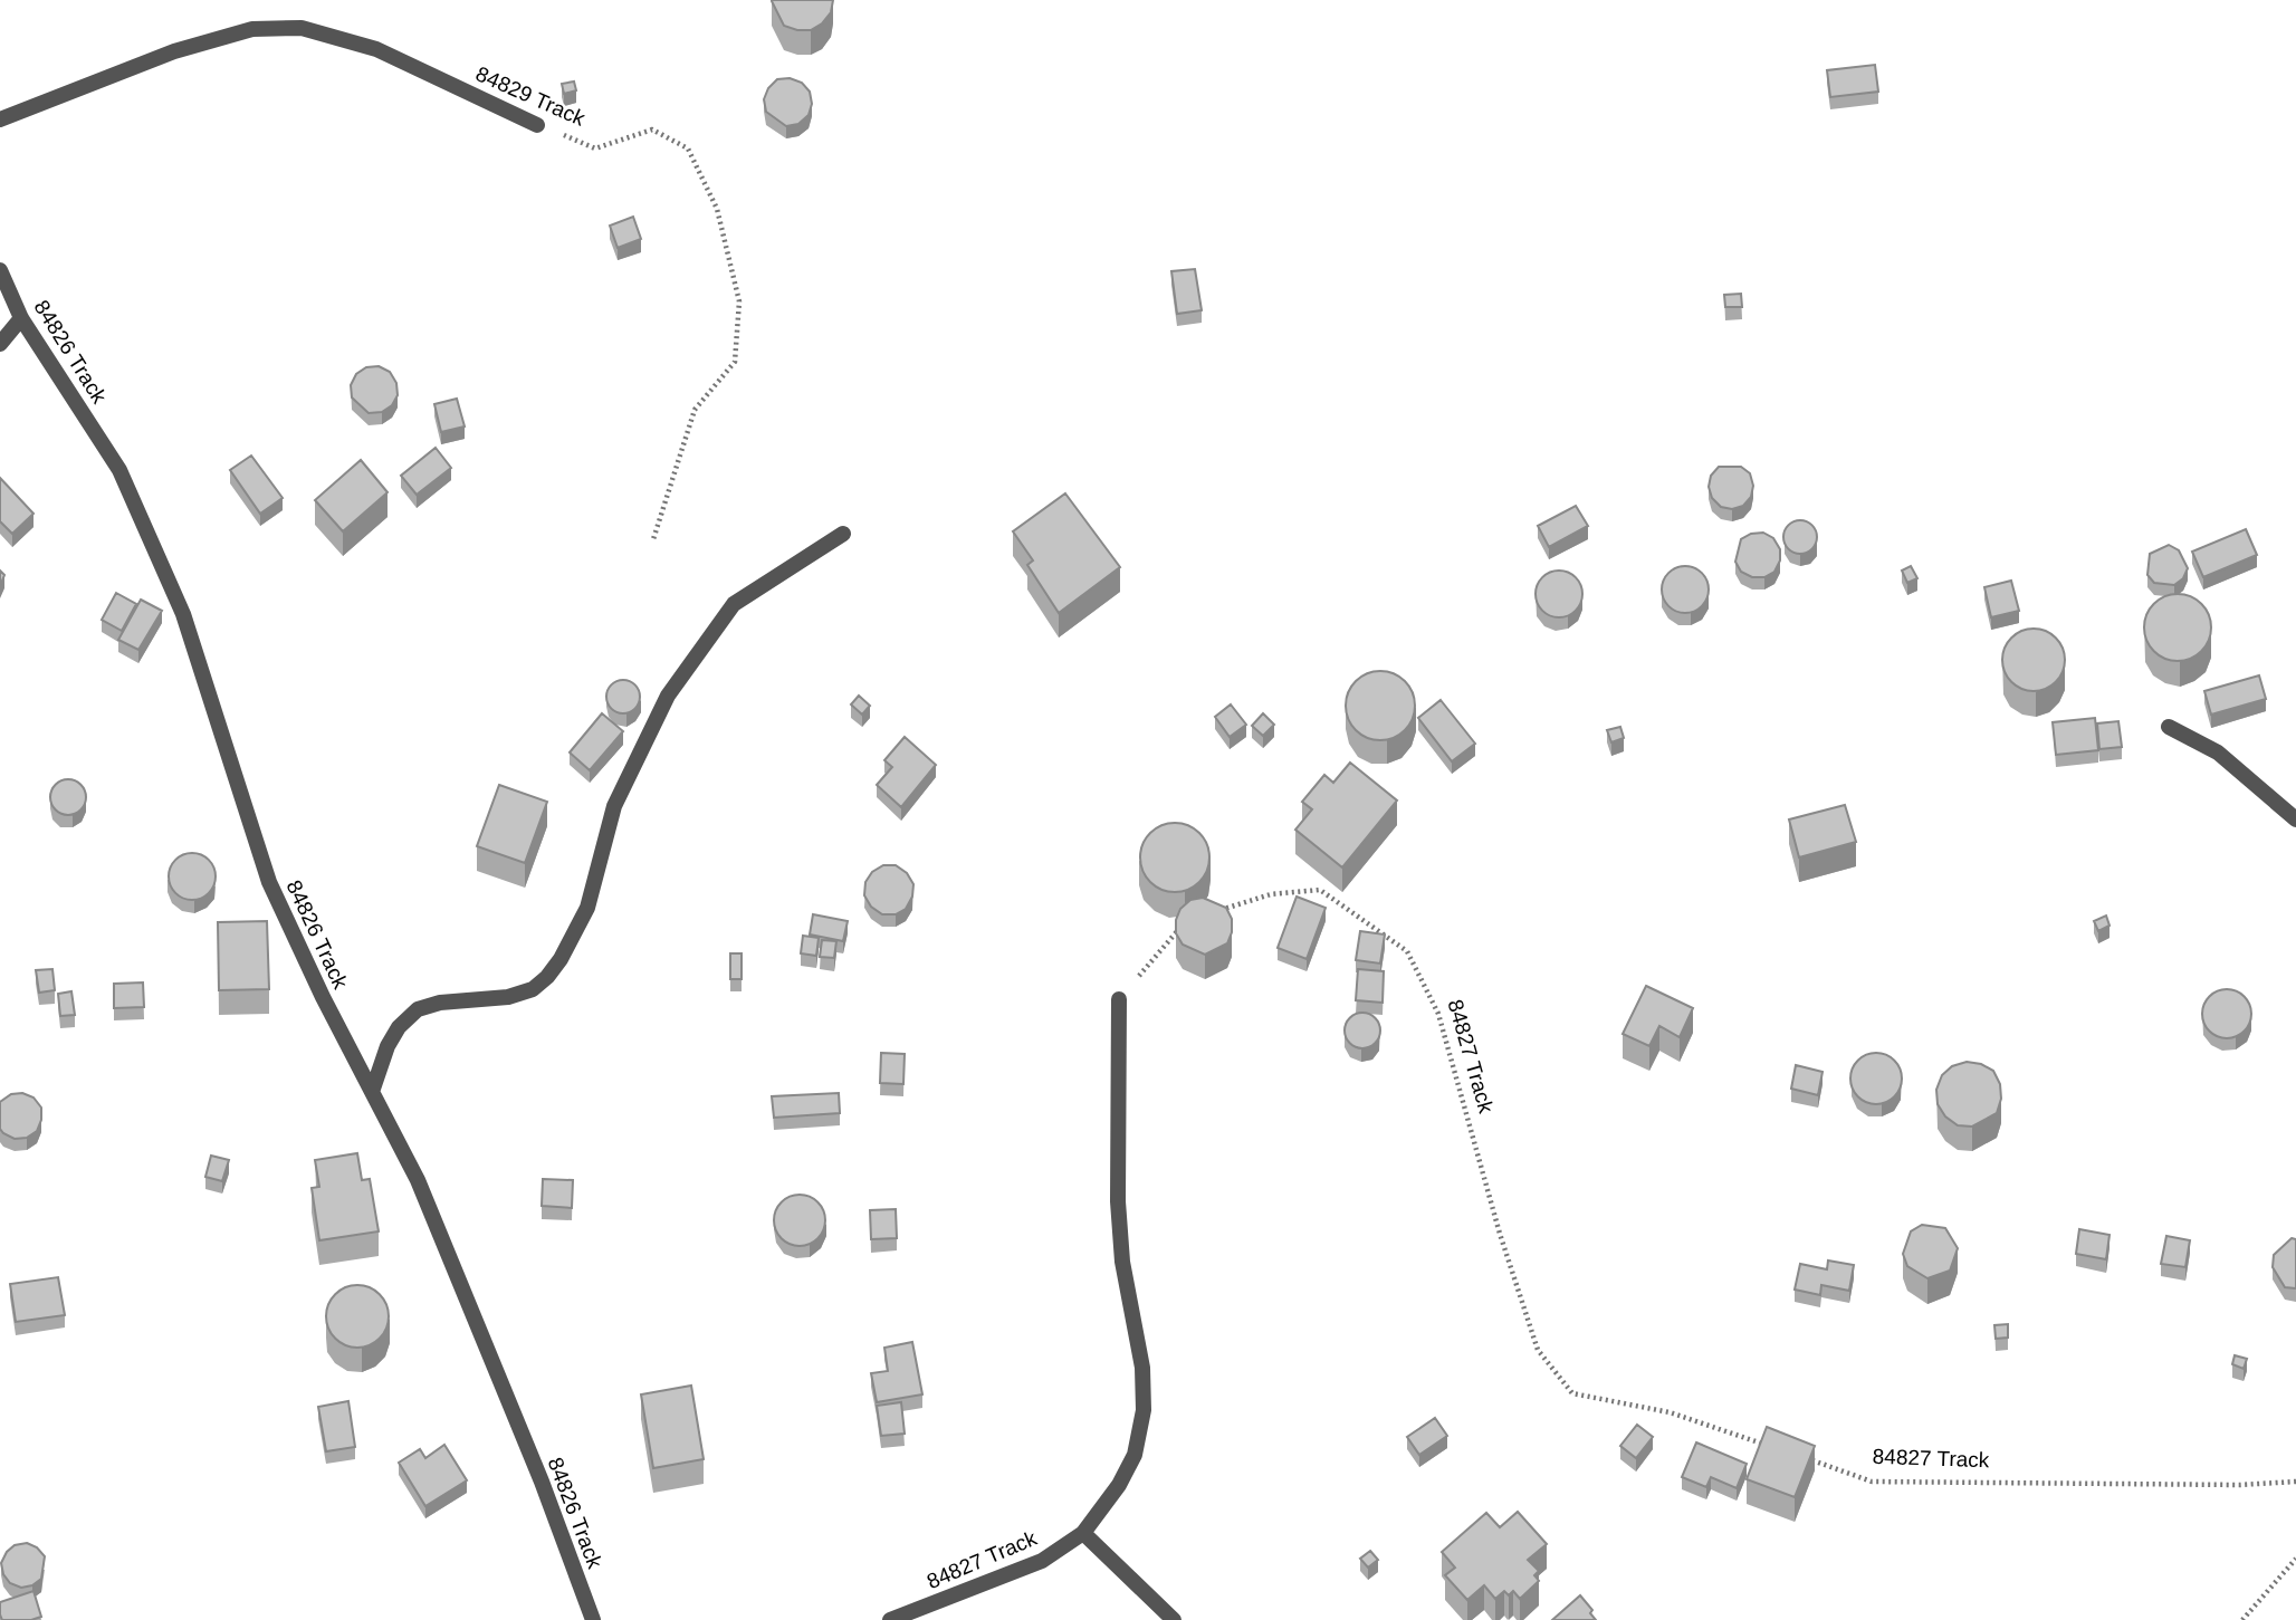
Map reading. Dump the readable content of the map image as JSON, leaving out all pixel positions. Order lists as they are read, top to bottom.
{
  "streets": {
    "street": ["84829 Track", "84826 Track", "84827 Track"]
  }
}
